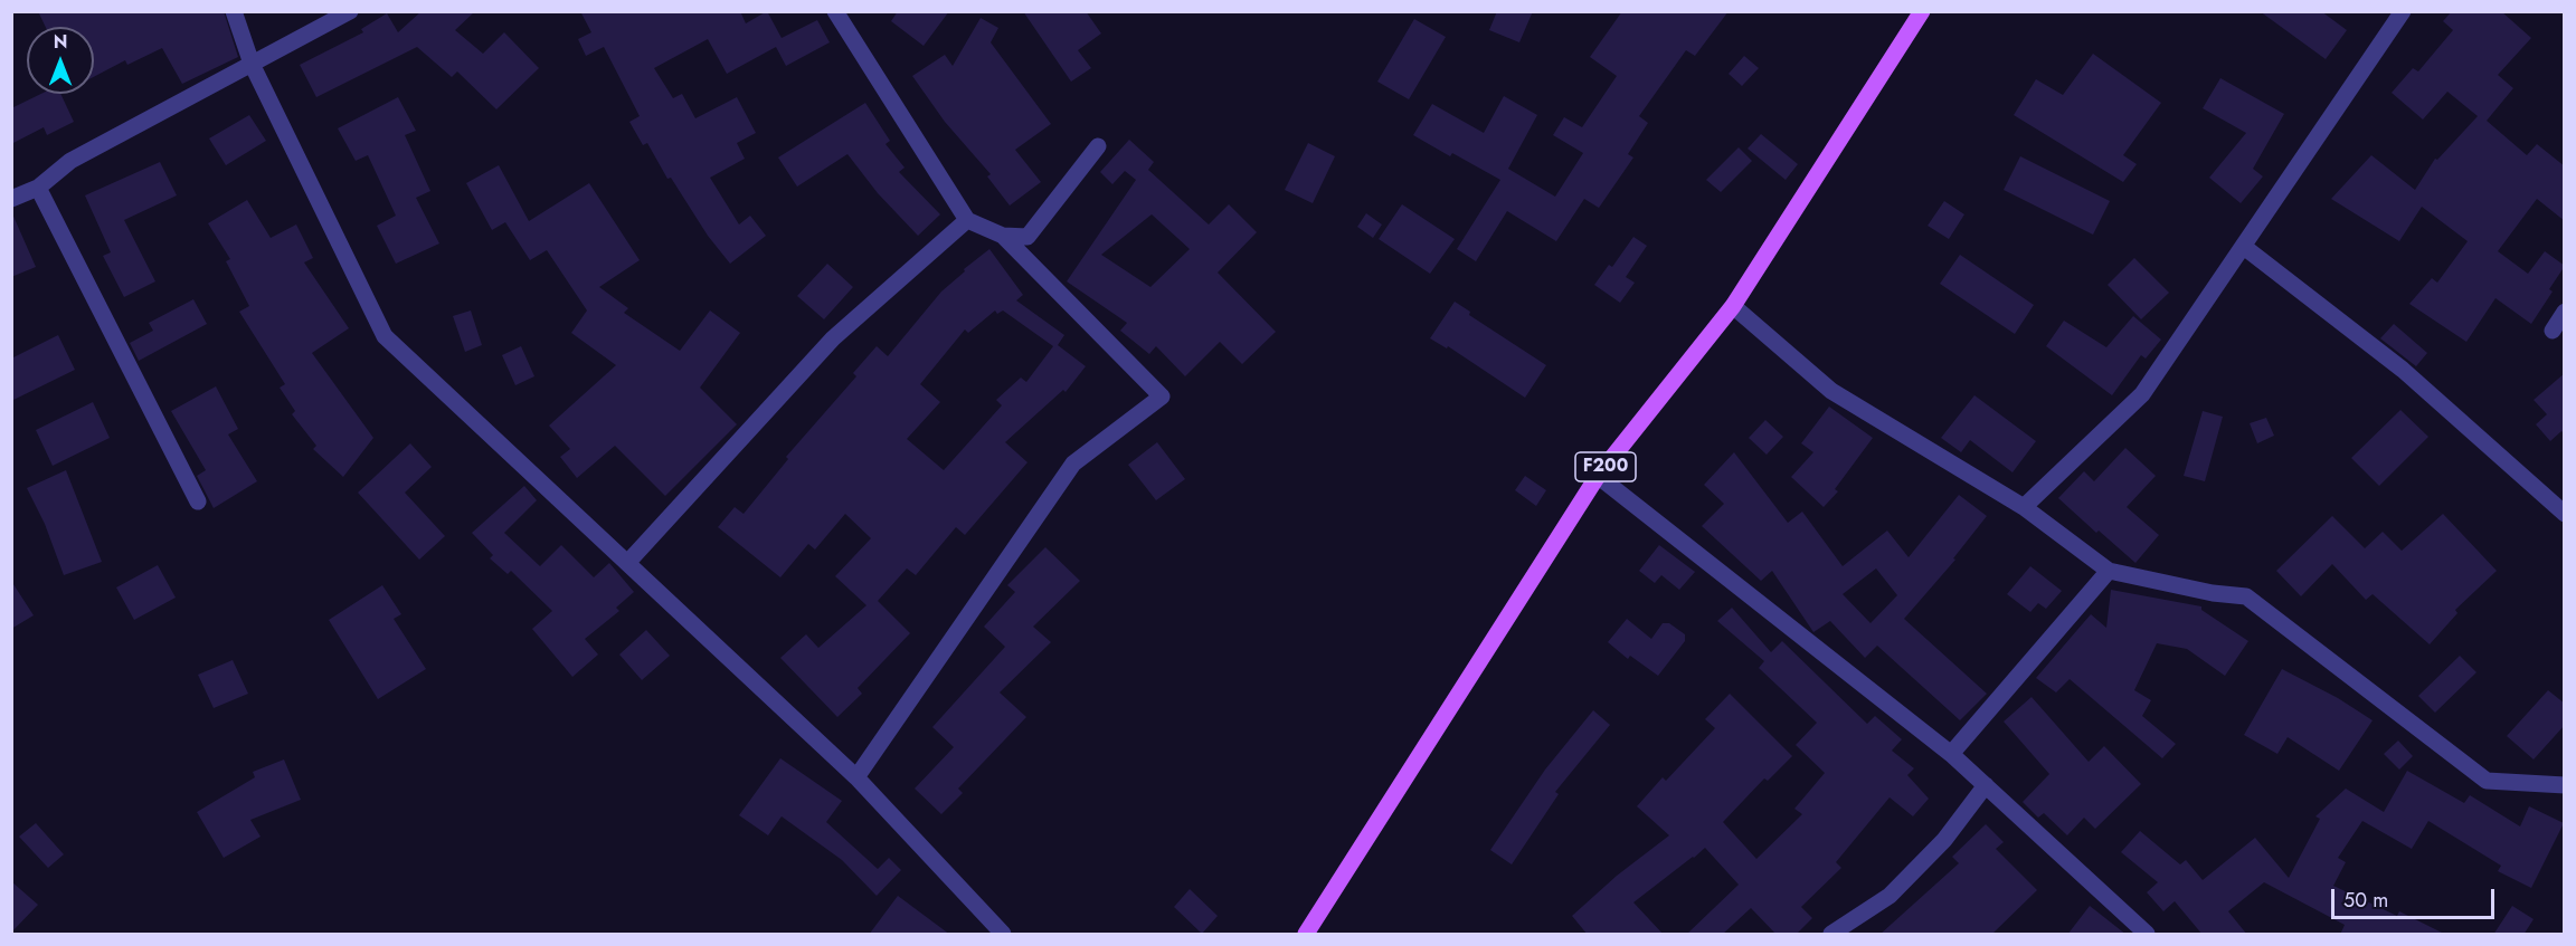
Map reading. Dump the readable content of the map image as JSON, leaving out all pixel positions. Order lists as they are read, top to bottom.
{
  "streets": {
    "main road": ["F200"]
  },
  "scale_bar": "50 m",
  "north": "top"
}
